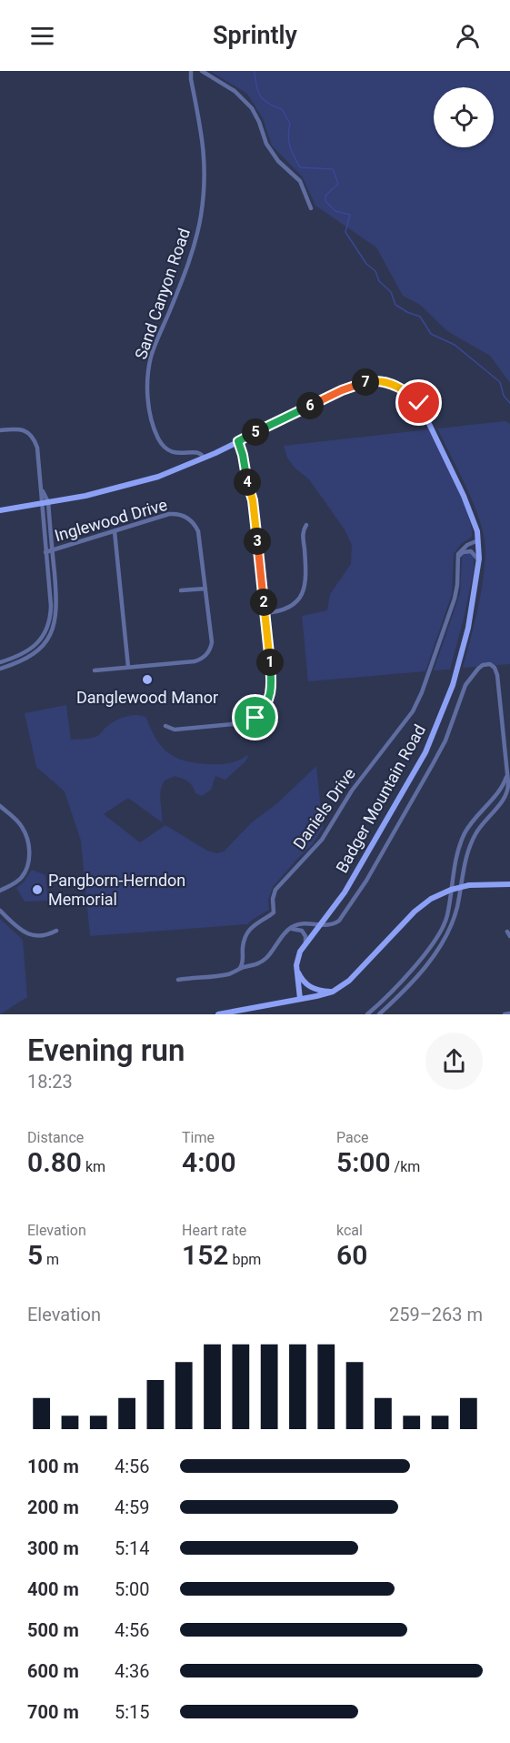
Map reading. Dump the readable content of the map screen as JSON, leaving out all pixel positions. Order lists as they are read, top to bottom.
{
  "streets": {
    "main road": ["Badger Mountain Road"],
    "street": ["Sand Canyon Road", "Inglewood Drive", "Daniels Drive"]
  },
  "crossings": [
    ["Sand Canyon Road", "Badger Mountain Road"]
  ],
  "places": ["Danglewood Manor", "Pangborn-Herndon Memorial"],
  "page": {
    "header": "Sprintly",
    "pins": [
      "7",
      "6",
      "5",
      "4",
      "3",
      "2",
      "1"
    ],
    "heading": ["Evening run", "18:23"],
    "stats": [
      ["Distance", "0.80 km"],
      ["Time", "4:00"],
      ["Pace", "5:00 /km"],
      ["Elevation", "5 m"],
      ["Heart rate", "152 bpm"],
      ["kcal", "60"]
    ],
    "chart": ["Elevation", "259–263 m"],
    "list": [
      {
        "name": "100 m",
        "note": "4:56"
      },
      {
        "name": "200 m",
        "note": "4:59"
      },
      {
        "name": "300 m",
        "note": "5:14"
      },
      {
        "name": "400 m",
        "note": "5:00"
      },
      {
        "name": "500 m",
        "note": "4:56"
      },
      {
        "name": "600 m",
        "note": "4:36"
      },
      {
        "name": "700 m",
        "note": "5:15"
      }
    ]
  }
}
